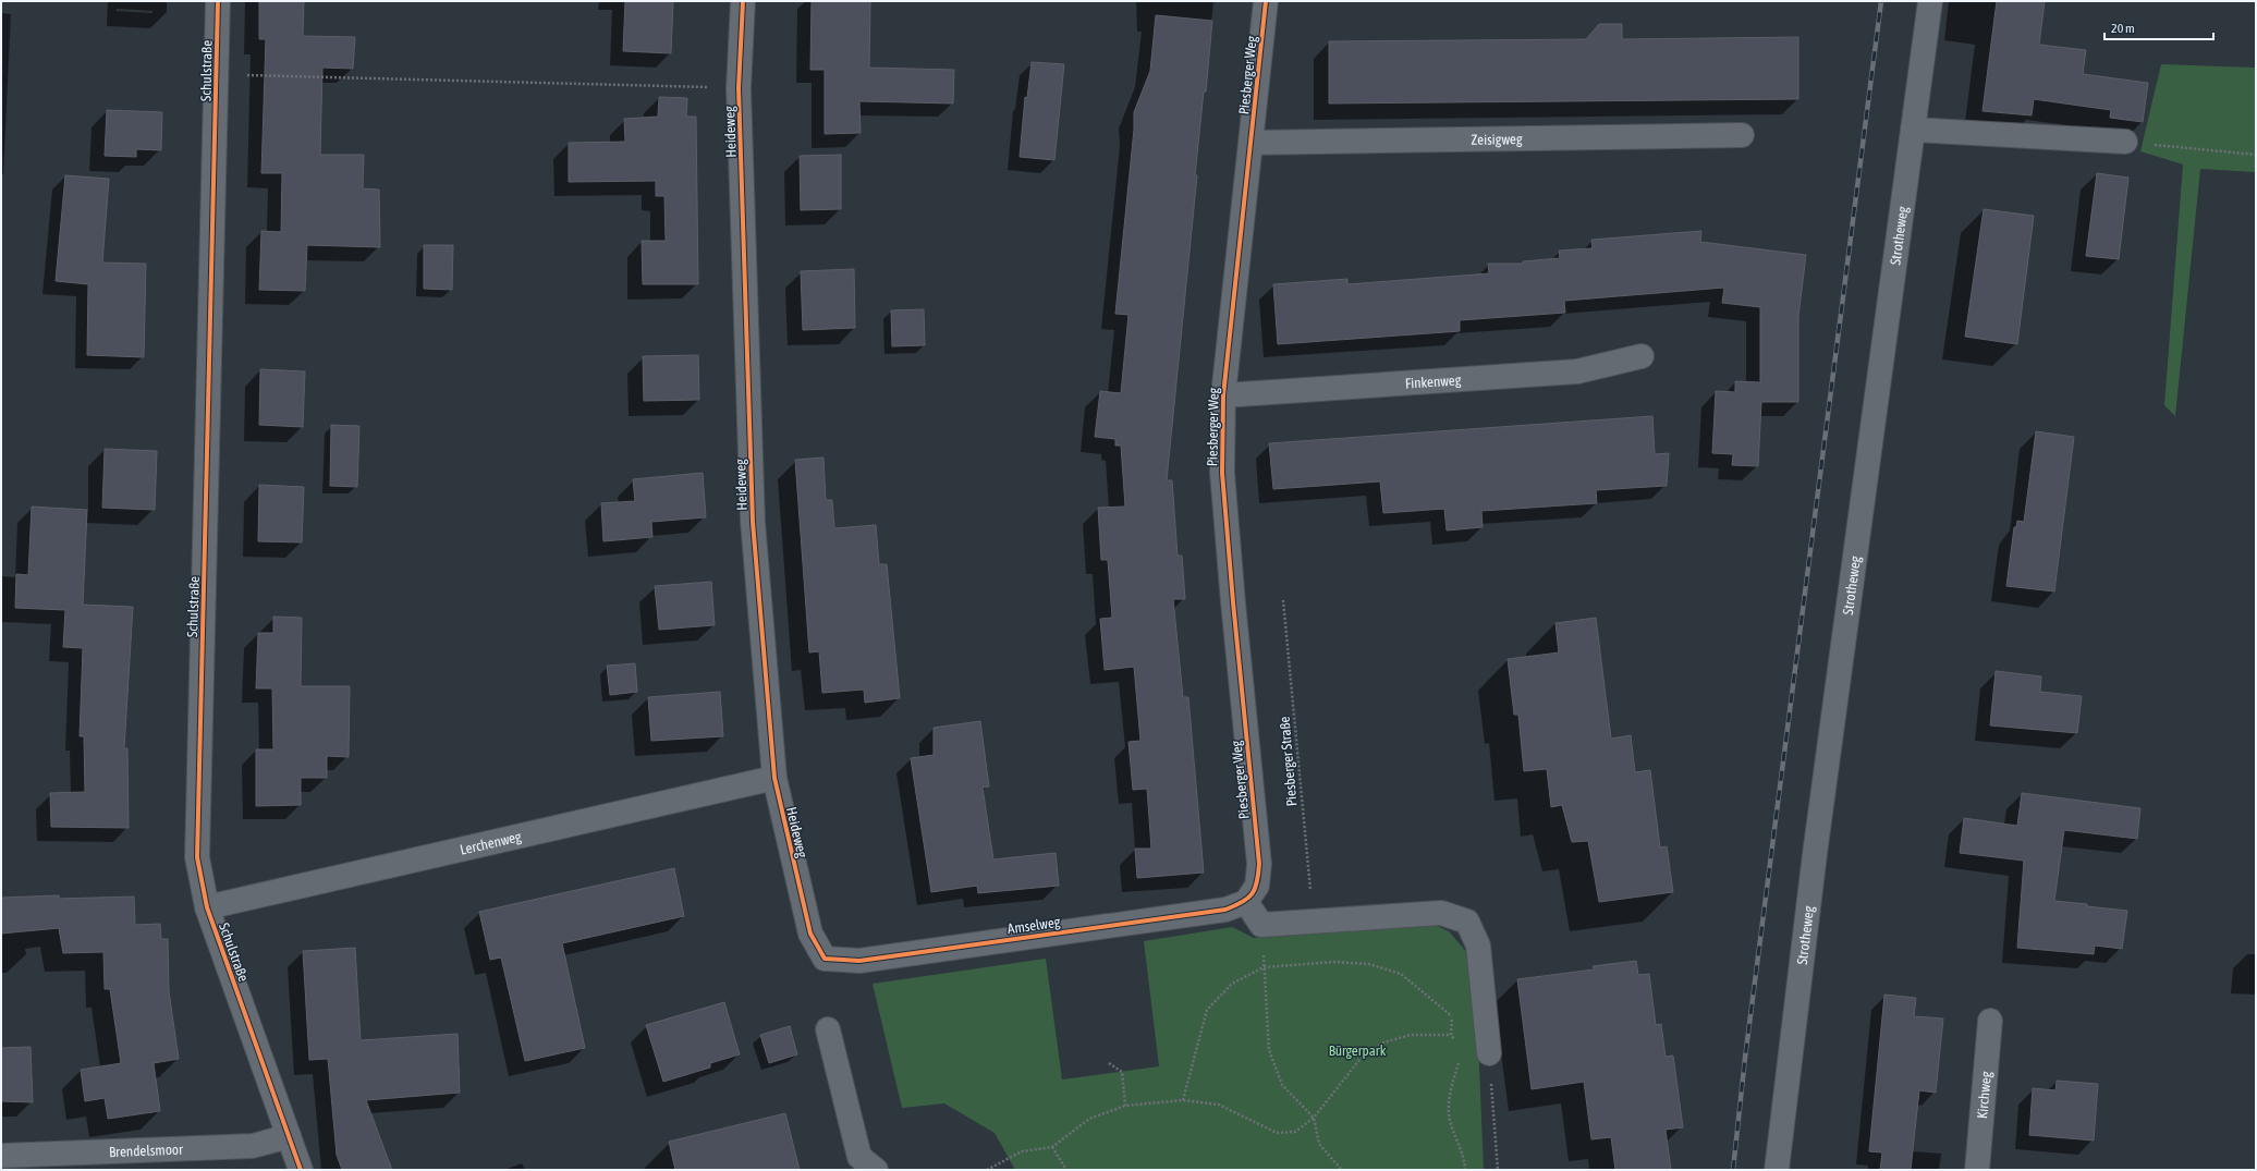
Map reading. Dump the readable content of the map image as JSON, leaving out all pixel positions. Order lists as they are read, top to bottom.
{
  "streets": {
    "street": [
      "Schulstraße",
      "Piesberger Weg",
      "Heideweg",
      "Zeisigweg",
      "Strotheweg",
      "Finkenweg",
      "Lerchenweg",
      "Amselweg",
      "Kirchweg",
      "Brendelsmoor"
    ],
    "path": ["Piesberger Straße"]
  },
  "crossings": [
    ["Schulstraße", "Lerchenweg"],
    ["Schulstraße", "Brendelsmoor"],
    ["Piesberger Weg", "Zeisigweg"],
    ["Piesberger Weg", "Finkenweg"],
    ["Piesberger Weg", "Amselweg"],
    ["Heideweg", "Lerchenweg"],
    ["Heideweg", "Amselweg"]
  ],
  "parks": ["Bürgerpark"],
  "scale_bar": "20 m"
}
